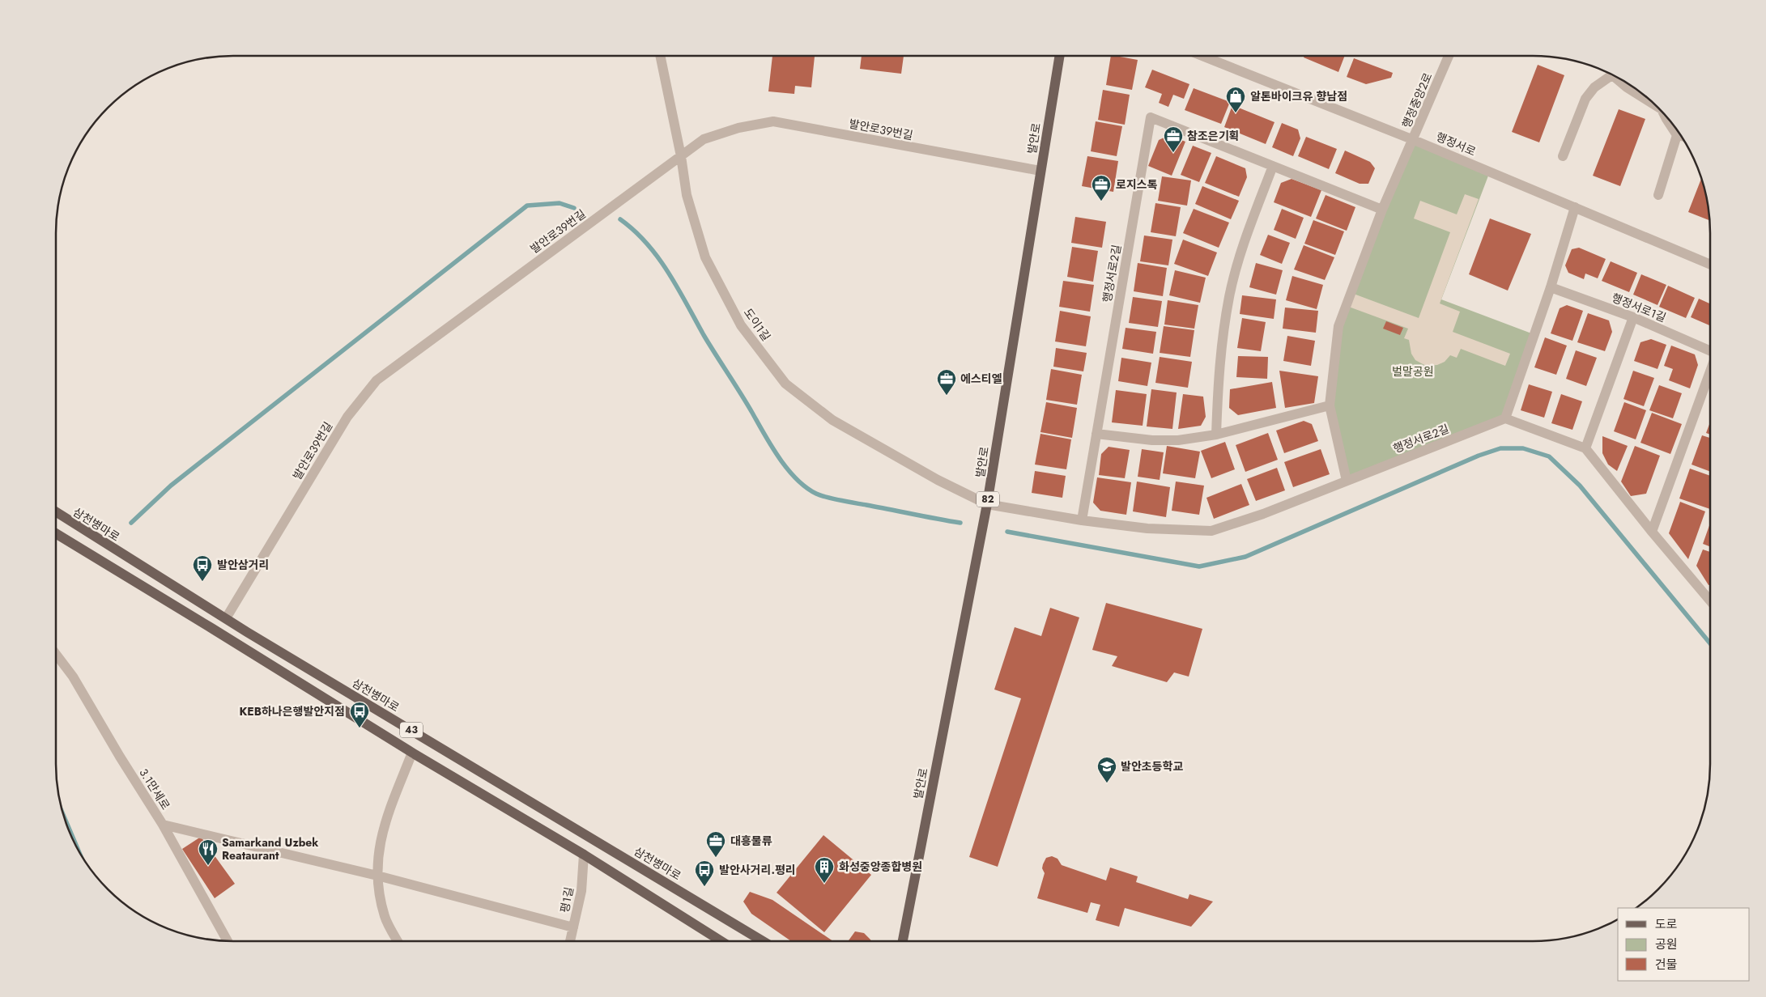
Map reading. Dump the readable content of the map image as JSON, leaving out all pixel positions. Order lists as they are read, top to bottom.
{
  "streets": {
    "main road": [
      "발안로",
      "82",
      "삼천병마로",
      "43"
    ],
    "street": [
      "행정중앙2로",
      "발안로39번길",
      "행정서로",
      "행정서로2길",
      "행정서로1길",
      "도이1길",
      "3.1만세로",
      "평1길"
    ]
  },
  "crossings": [
    ["행정중앙2로", "행정서로"],
    ["발안로39번길", "발안로"],
    ["발안로39번길", "도이1길"],
    ["발안로39번길", "삼천병마로"],
    ["발안로", "행정서로2길"],
    ["발안로", "도이1길"],
    ["행정서로2길", "도이1길"],
    ["43", "평1길"]
  ],
  "parks": ["벌말공원"],
  "places": {
    "shop": ["알톤바이크유 향남점"],
    "office": [
      "참조은기획",
      "로지스톡",
      "에스티엘",
      "대흥물류"
    ],
    "bus stop": ["발안삼거리", "KEB하나은행발안지점", "발안사거리.평리"],
    "school or university": ["발안초등학교"],
    "restaurant": ["Samarkand Uzbek Reataurant"],
    "building": ["화성중앙종합병원"]
  },
  "legend": ["도로", "공원", "건물"]
}
